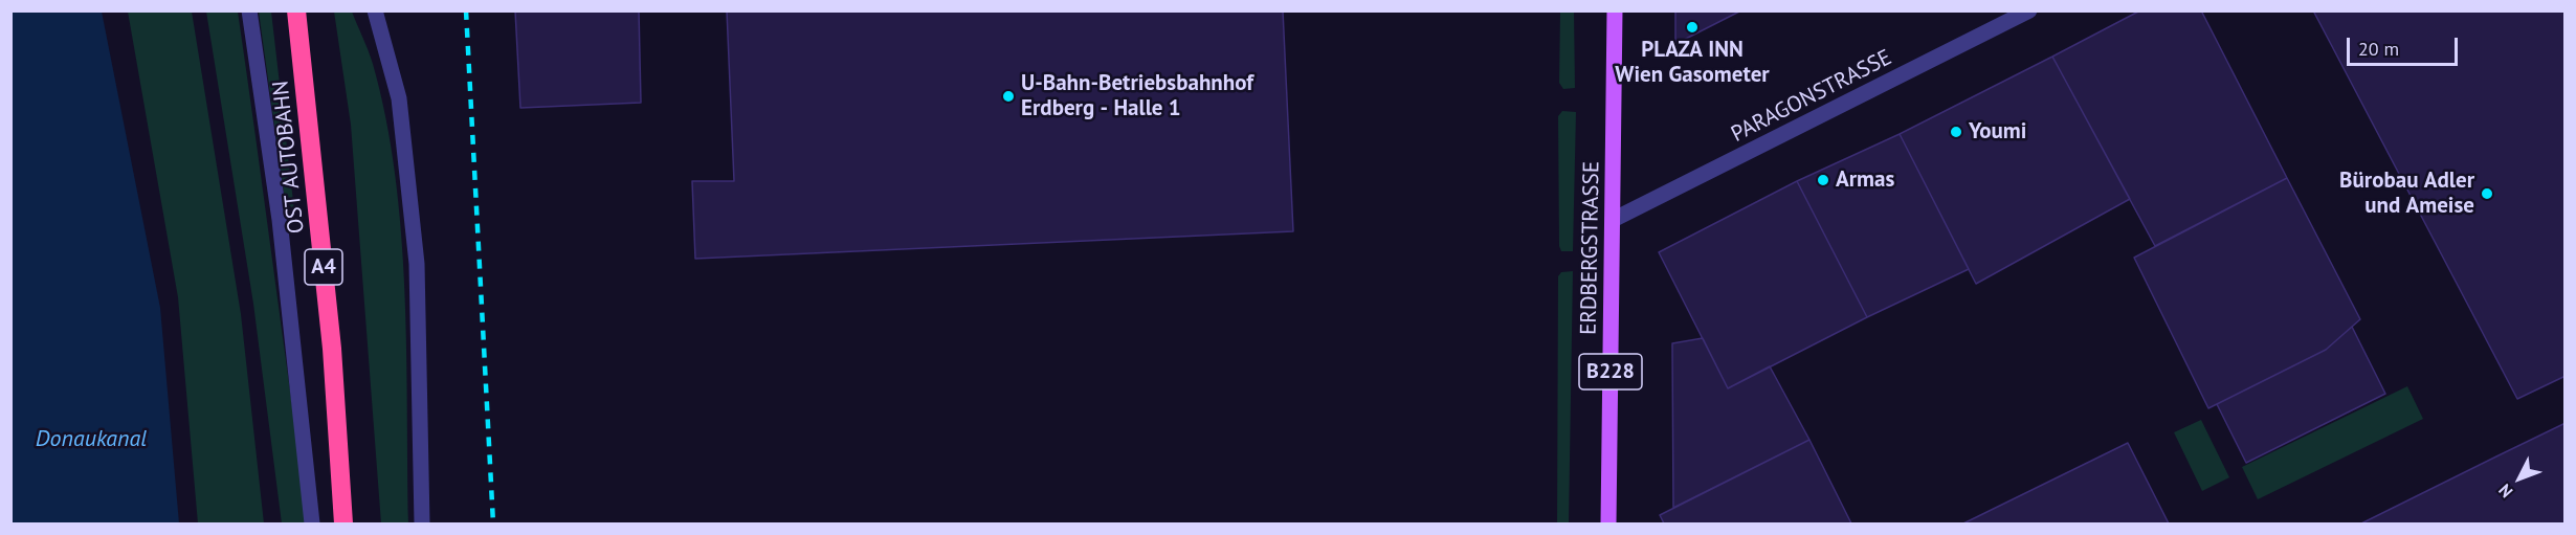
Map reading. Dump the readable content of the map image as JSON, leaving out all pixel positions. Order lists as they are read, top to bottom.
{
  "streets": {
    "highway": ["OST AUTOBAHN", "A4"],
    "main road": ["ERDBERGSTRASSE", "B228"],
    "street": ["PARAGONSTRASSE"]
  },
  "crossings": [
    ["PARAGONSTRASSE", "ERDBERGSTRASSE"]
  ],
  "water": ["Donaukanal"],
  "places": [
    "PLAZA INN Wien Gasometer",
    "U-Bahn-Betriebsbahnhof Erdberg - Halle 1",
    "Youmi",
    "Armas",
    "Bürobau Adler und Ameise"
  ],
  "scale_bar": "20 m",
  "north": "bottom left"
}
